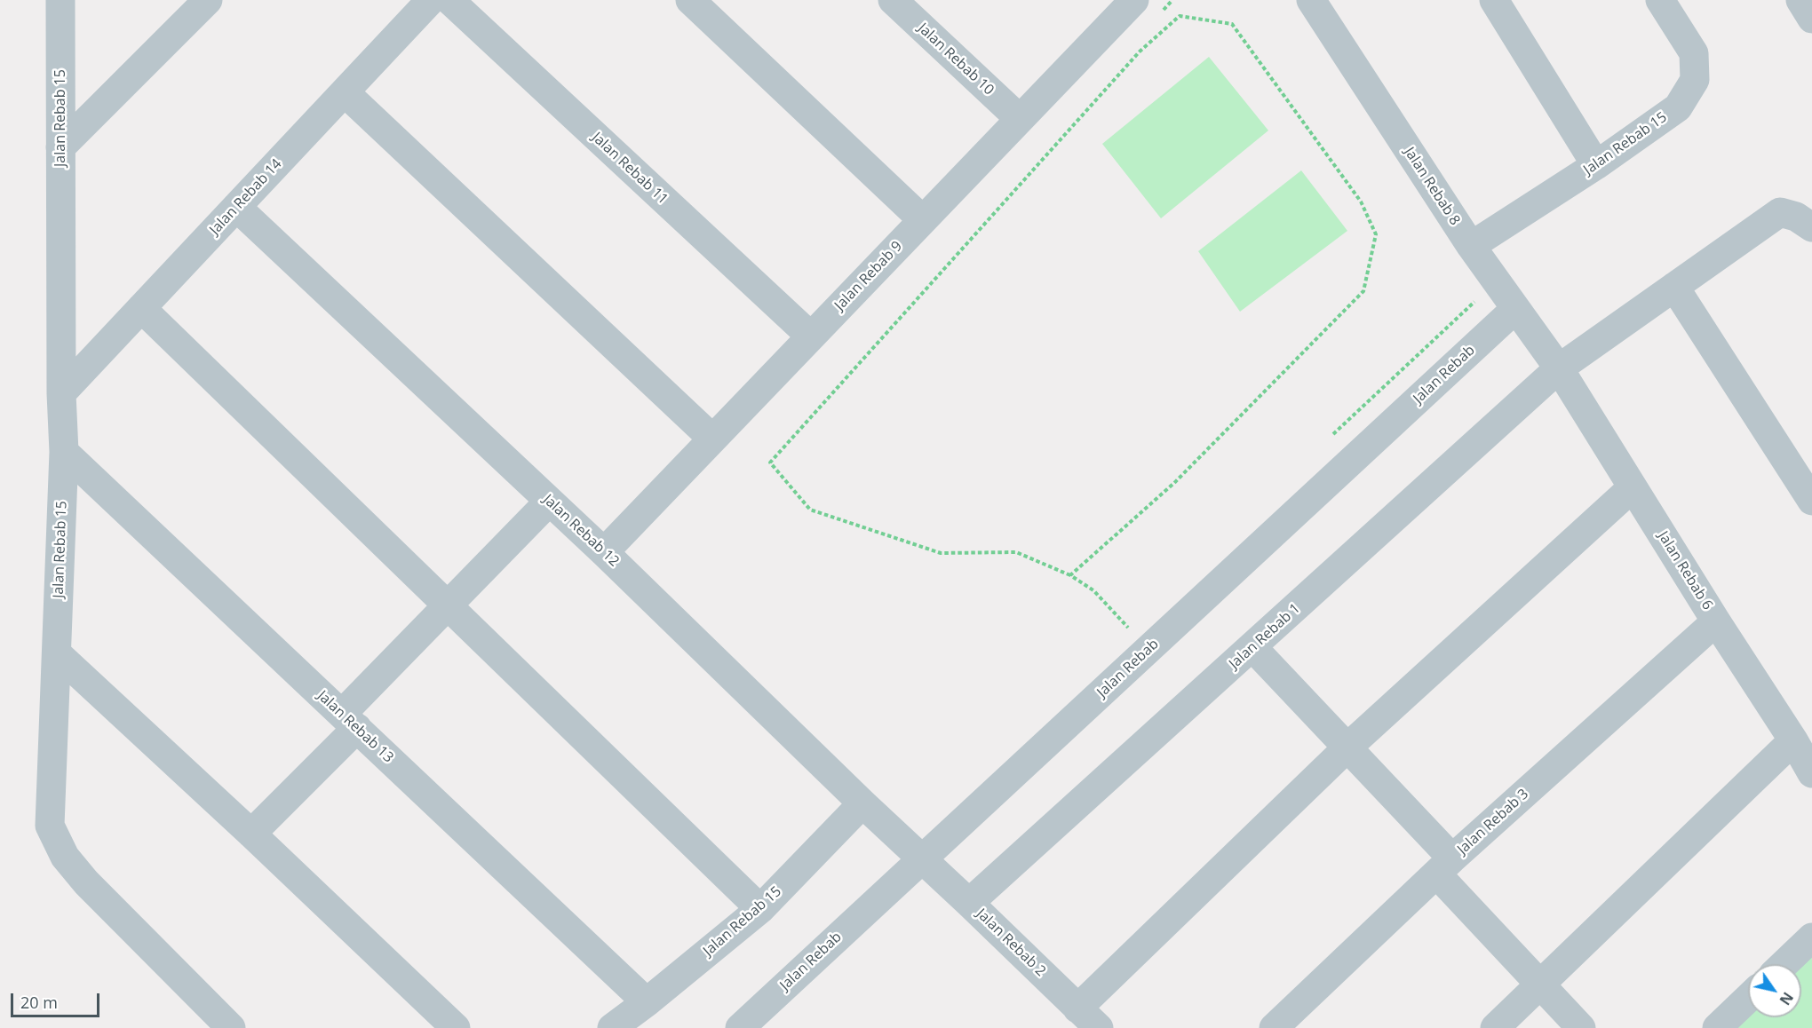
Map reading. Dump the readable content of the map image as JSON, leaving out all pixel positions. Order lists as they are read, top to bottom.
{
  "streets": {
    "street": [
      "Jalan Rebab 10",
      "Jalan Rebab 15",
      "Jalan Rebab 11",
      "Jalan Rebab 8",
      "Jalan Rebab 14",
      "Jalan Rebab 9",
      "Jalan Rebab",
      "Jalan Rebab 12",
      "Jalan Rebab 6",
      "Jalan Rebab 1",
      "Jalan Rebab 13",
      "Jalan Rebab 3",
      "Jalan Rebab 2"
    ]
  },
  "crossings": [
    ["Jalan Rebab 10", "Jalan Rebab 9"],
    ["Jalan Rebab 15", "Jalan Rebab 8"],
    ["Jalan Rebab 15", "Jalan Rebab 14"],
    ["Jalan Rebab 15", "Jalan Rebab 12"],
    ["Jalan Rebab 15", "Jalan Rebab 13"],
    ["Jalan Rebab 11", "Jalan Rebab 9"],
    ["Jalan Rebab 8", "Jalan Rebab"],
    ["Jalan Rebab 8", "Jalan Rebab 6"],
    ["Jalan Rebab 8", "Jalan Rebab 1"],
    ["Jalan Rebab 14", "Jalan Rebab 12"],
    ["Jalan Rebab 9", "Jalan Rebab 12"],
    ["Jalan Rebab", "Jalan Rebab 12"],
    ["Jalan Rebab", "Jalan Rebab 2"],
    ["Jalan Rebab 12", "Jalan Rebab 2"],
    ["Jalan Rebab 6", "Jalan Rebab 1"],
    ["Jalan Rebab 6", "Jalan Rebab 3"],
    ["Jalan Rebab 1", "Jalan Rebab 2"]
  ],
  "scale_bar": "20 m",
  "north": "bottom right"
}
